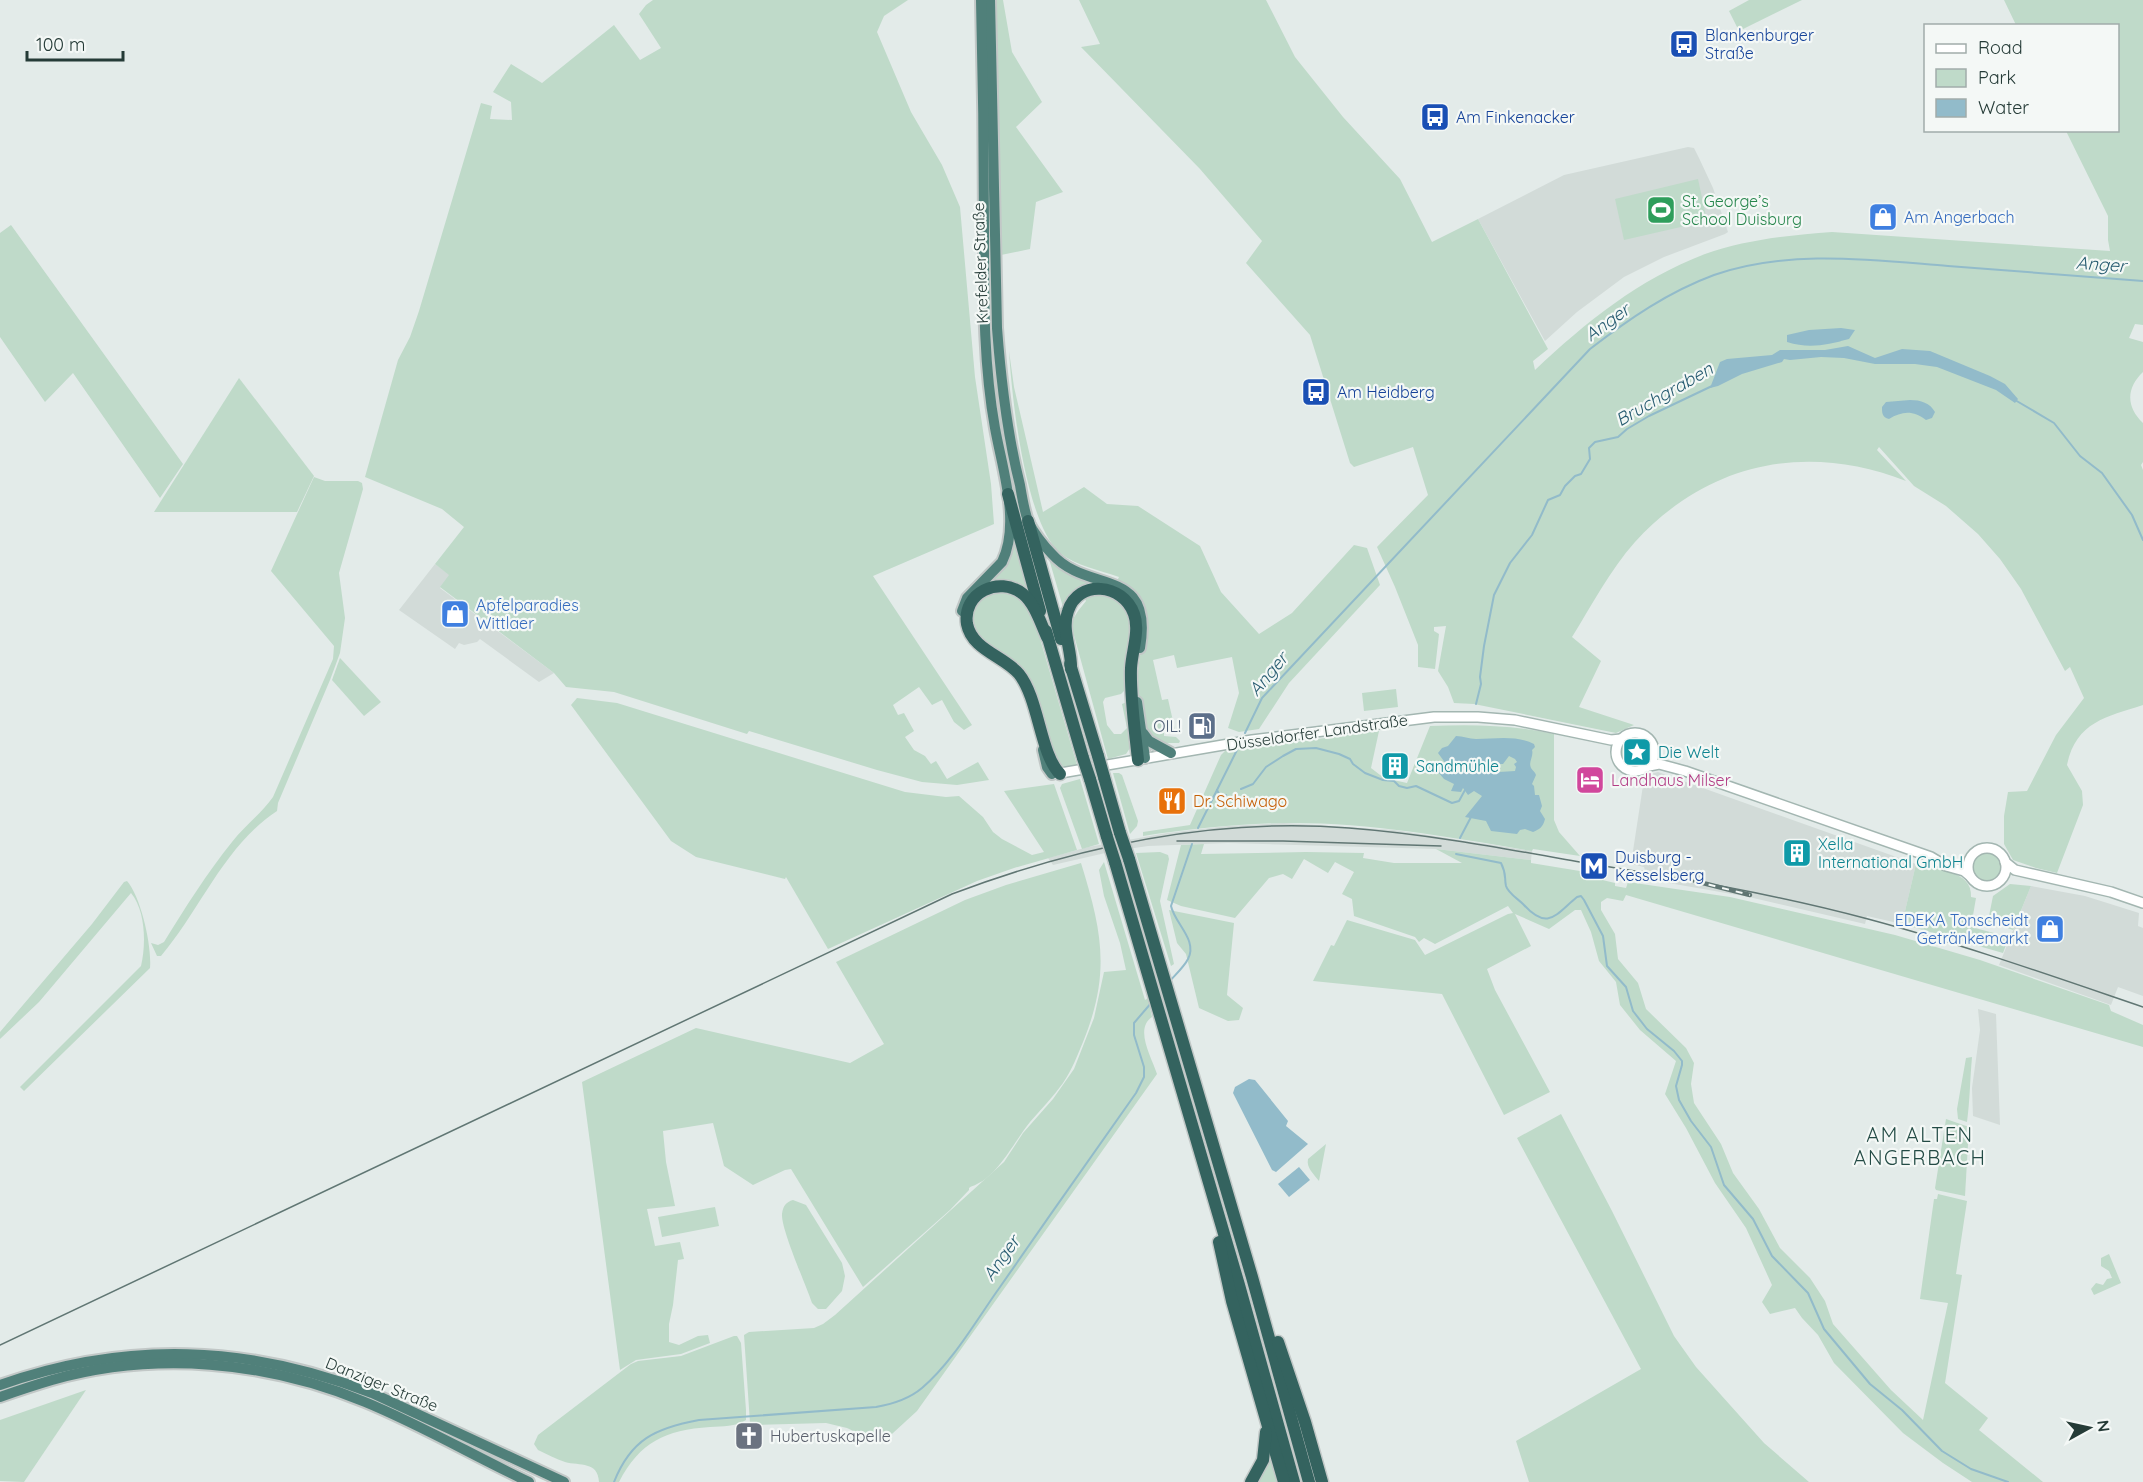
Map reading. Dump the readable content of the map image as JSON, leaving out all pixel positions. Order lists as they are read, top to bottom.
{
  "streets": {
    "highway": ["Krefelder Straße", "Danziger Straße"],
    "main road": ["Düsseldorfer Landstraße"]
  },
  "crossings": [
    ["Krefelder Straße", "Düsseldorfer Landstraße"]
  ],
  "districts": ["AM ALTEN ANGERBACH"],
  "water": ["Anger", "Bruchgraben"],
  "places": {
    "bus stop": ["Blankenburger Straße", "Am Finkenacker", "Am Heidberg"],
    "sports": ["St. George’s School Duisburg"],
    "shop": ["Am Angerbach", "Apfelparadies Wittlaer", "EDEKA Tonscheidt Getränkemarkt"],
    "fuel station": ["OIL!"],
    "place": ["Die Welt"],
    "building": ["Sandmühle", "Xella International GmbH"],
    "hotel": ["Landhaus Milser"],
    "restaurant": ["Dr. Schiwago"],
    "metro station": ["Duisburg - Kesselsberg"],
    "church": ["Hubertuskapelle"]
  },
  "legend": ["Road", "Park", "Water"],
  "scale_bar": "100 m",
  "north": "right"
}
